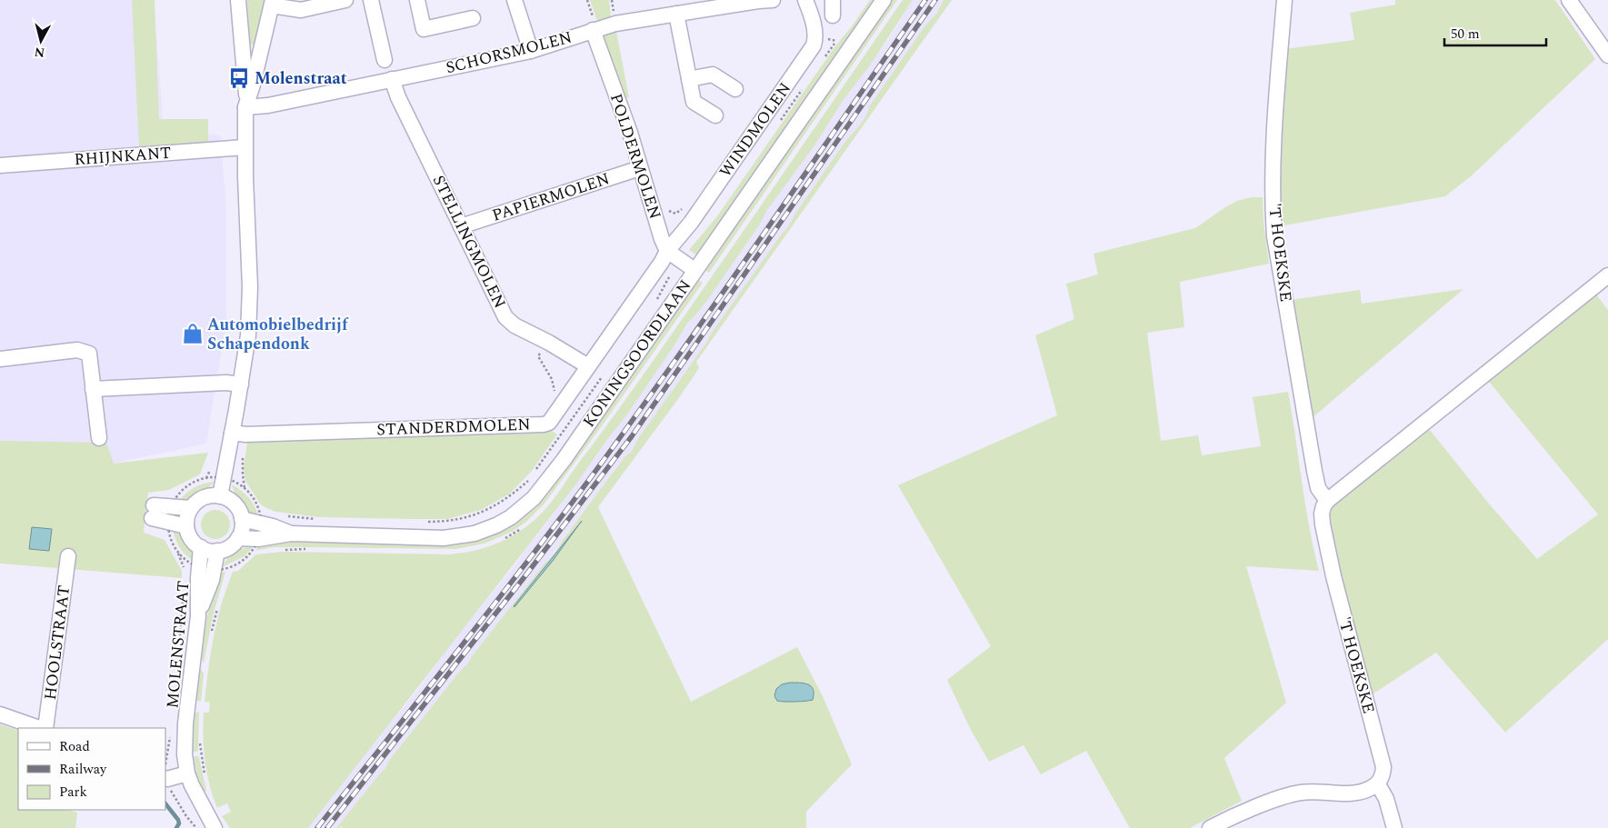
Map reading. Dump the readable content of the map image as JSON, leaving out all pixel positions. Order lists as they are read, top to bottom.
{
  "streets": {
    "street": [
      "SCHORSMOLEN",
      "WINDMOLEN",
      "RHIJNKANT",
      "POLDERMOLEN",
      "PAPIERMOLEN",
      "STELLINGMOLEN",
      "'T HOEKSKE",
      "KONINGSOORDLAAN",
      "STANDERDMOLEN",
      "HOOLSTRAAT",
      "MOLENSTRAAT"
    ]
  },
  "crossings": [
    ["SCHORSMOLEN", "POLDERMOLEN"],
    ["SCHORSMOLEN", "STELLINGMOLEN"],
    ["WINDMOLEN", "POLDERMOLEN"],
    ["WINDMOLEN", "STANDERDMOLEN"],
    ["POLDERMOLEN", "PAPIERMOLEN"],
    ["POLDERMOLEN", "STANDERDMOLEN"],
    ["PAPIERMOLEN", "STELLINGMOLEN"],
    ["STELLINGMOLEN", "STANDERDMOLEN"],
    ["KONINGSOORDLAAN", "MOLENSTRAAT"]
  ],
  "places": {
    "bus stop": ["Molenstraat"],
    "shop": ["Automobielbedrijf Schapendonk"]
  },
  "legend": ["Road", "Railway", "Park"],
  "scale_bar": "50 m",
  "north": "bottom"
}
